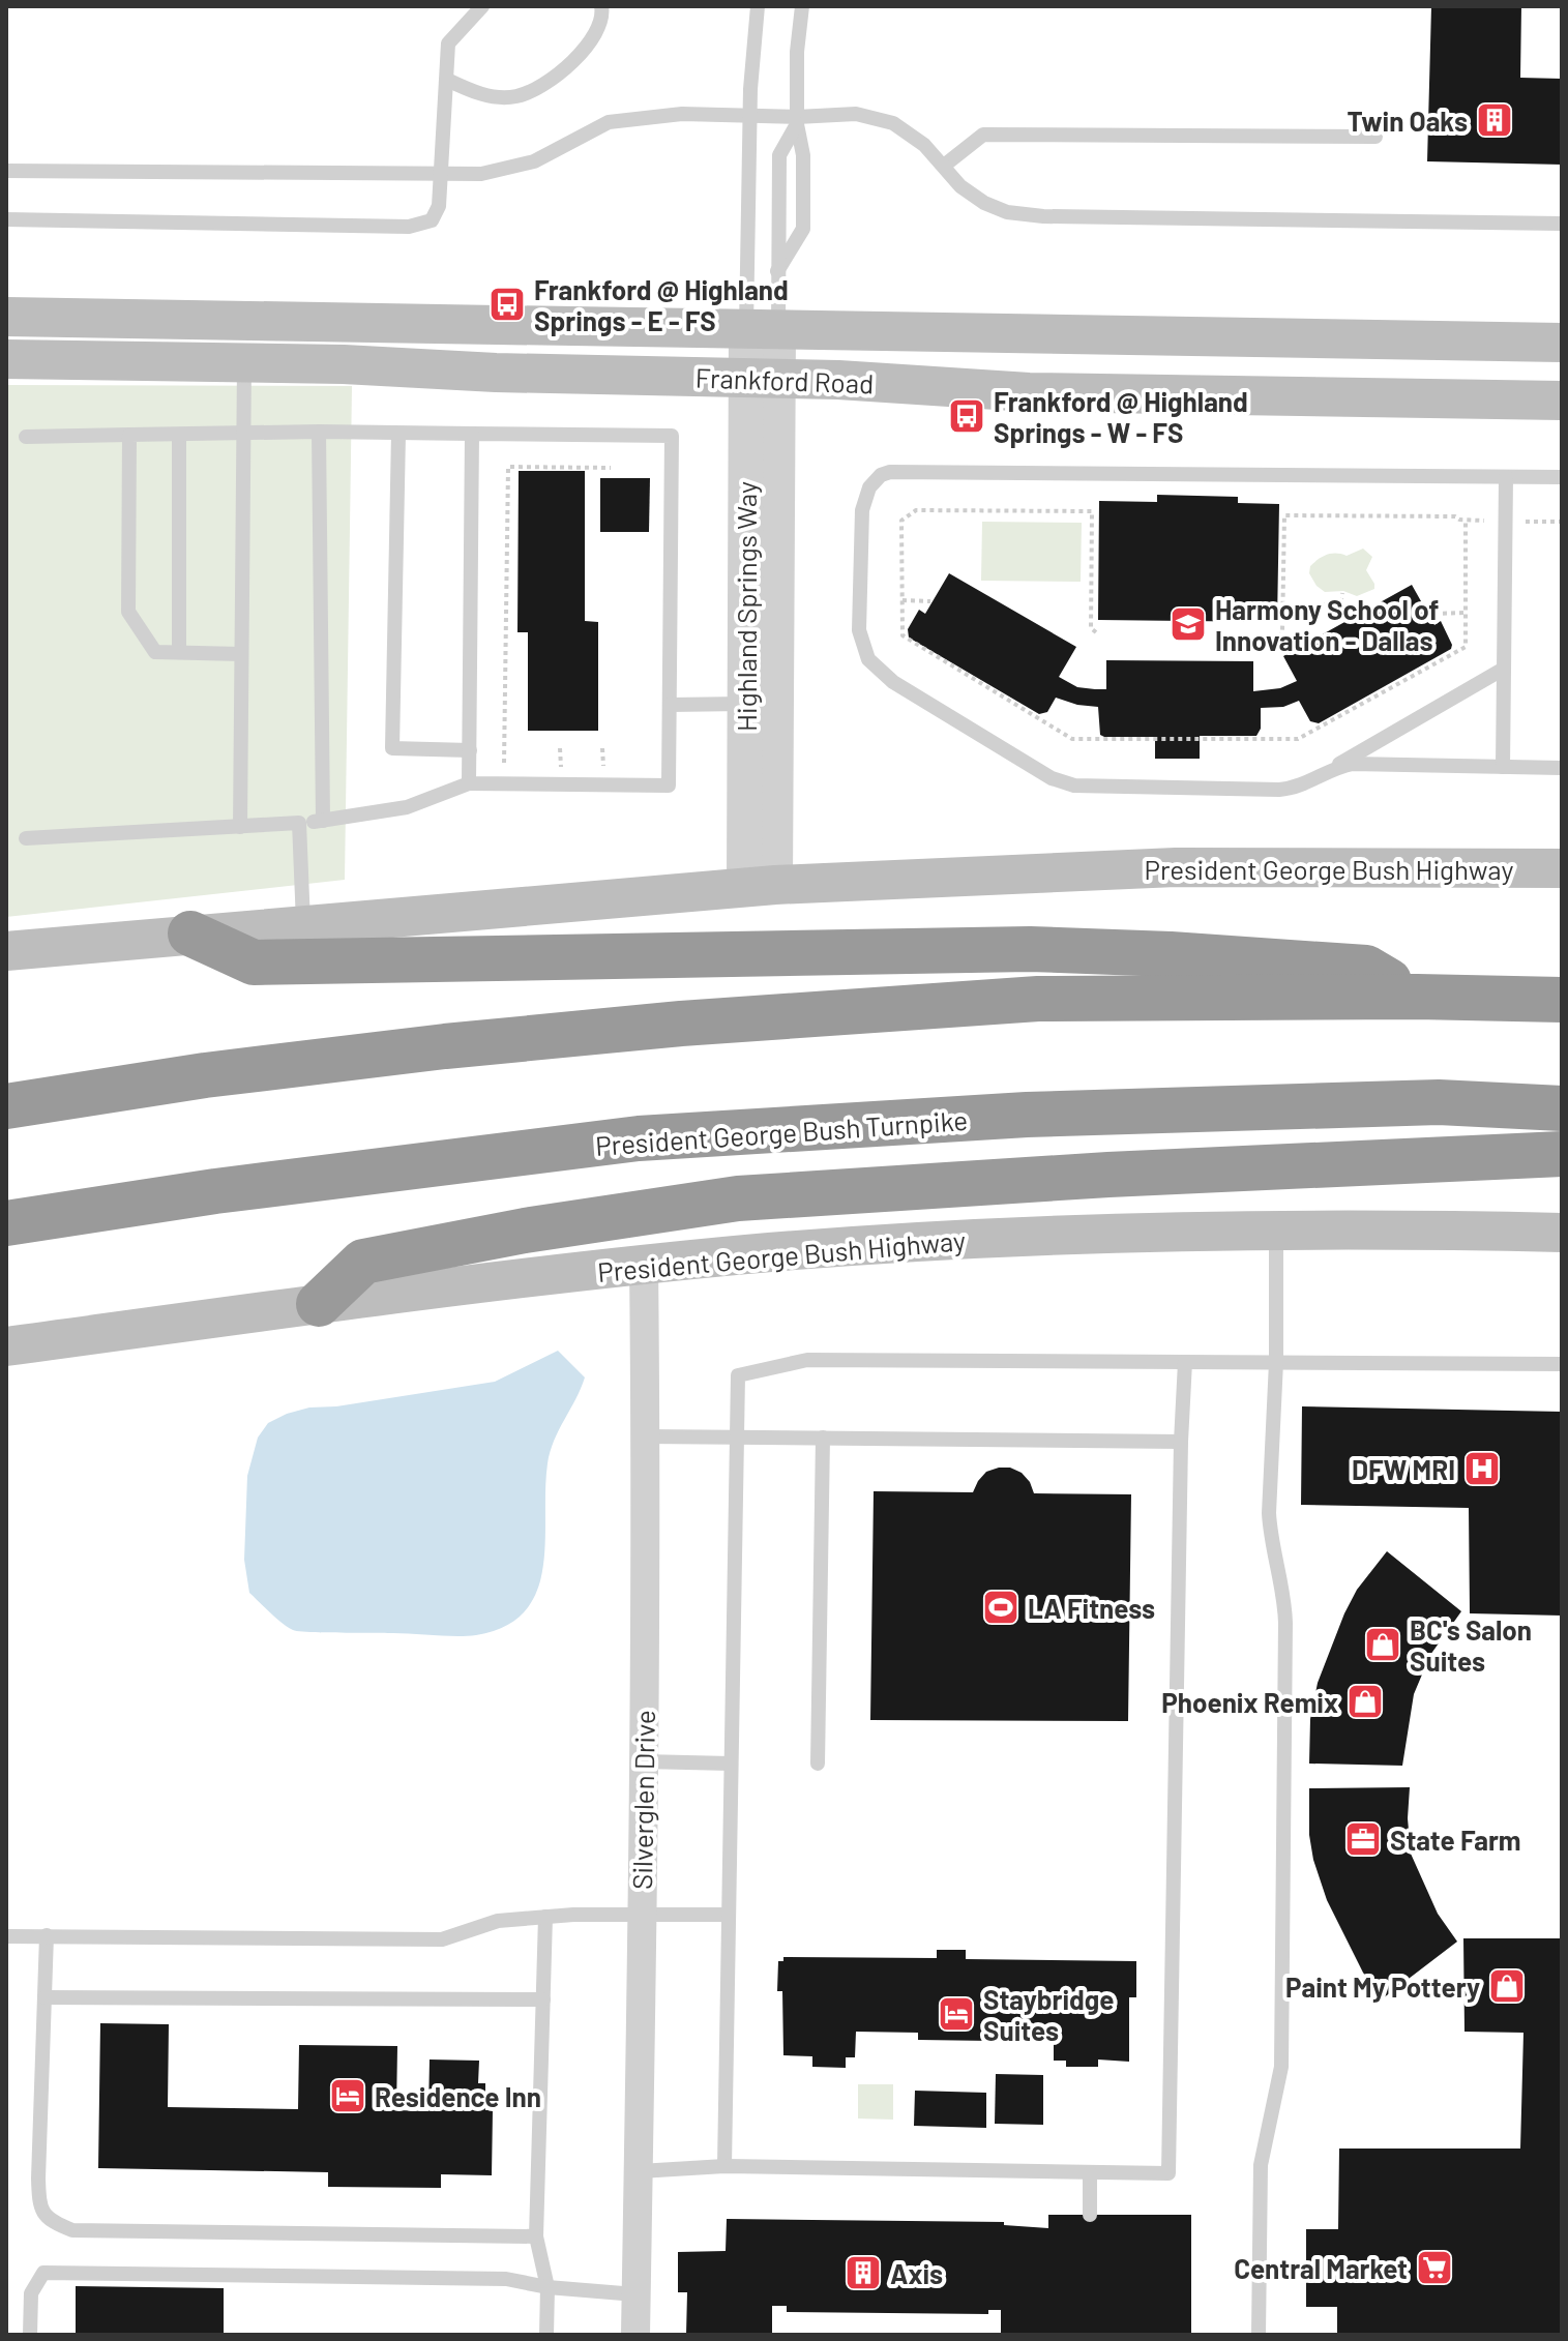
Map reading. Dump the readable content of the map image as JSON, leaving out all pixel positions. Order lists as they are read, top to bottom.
{
  "streets": {
    "highway": ["President George Bush Turnpike"],
    "main road": ["Frankford Road", "President George Bush Highway"],
    "street": ["Highland Springs Way", "Silverglen Drive"]
  },
  "crossings": [
    ["Frankford Road", "Highland Springs Way"],
    ["Highland Springs Way", "President George Bush Highway"],
    ["President George Bush Highway", "Silverglen Drive"]
  ],
  "places": {
    "building": ["Twin Oaks", "Axis"],
    "bus stop": ["Frankford @ Highland Springs - E - FS", "Frankford @ Highland Springs - W - FS"],
    "school or university": ["Harmony School of Innovation - Dallas"],
    "hospital": ["DFW MRI"],
    "sports": ["LA Fitness"],
    "shop": ["BC's Salon Suites", "Phoenix Remix", "Paint My Pottery"],
    "office": ["State Farm"],
    "hotel": ["Staybridge Suites", "Residence Inn"],
    "supermarket": ["Central Market"]
  }
}
